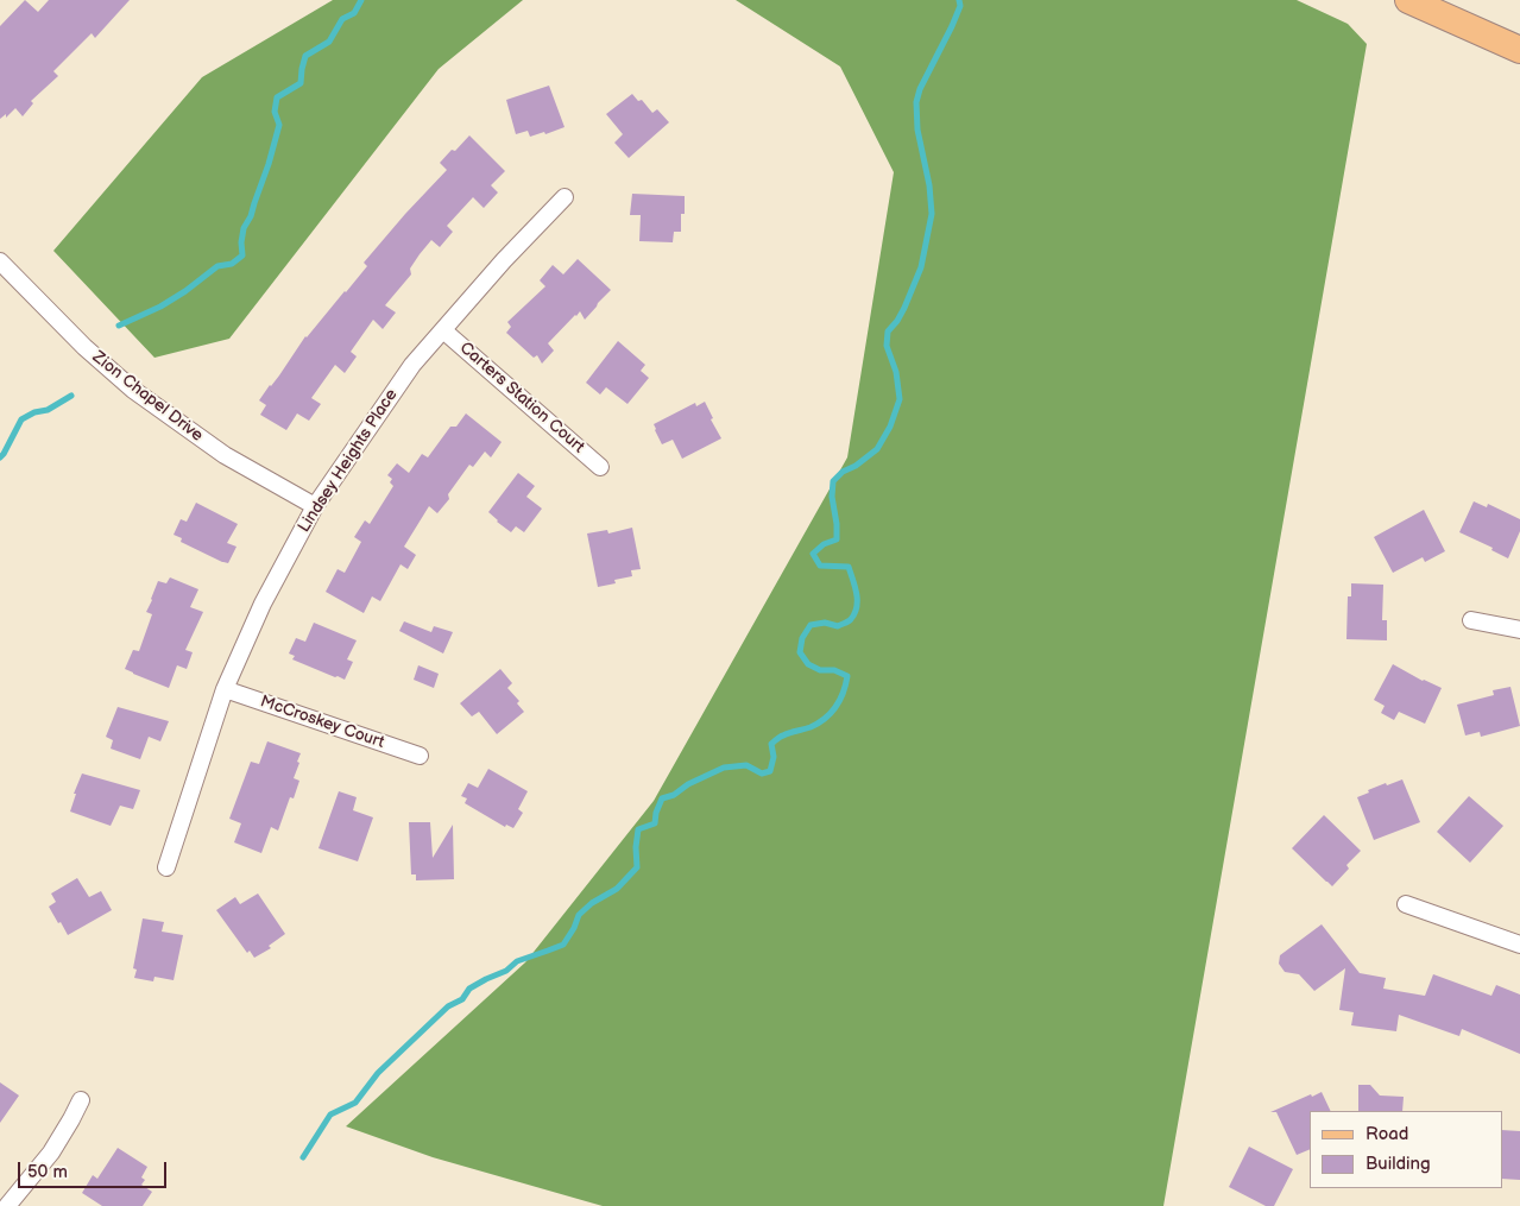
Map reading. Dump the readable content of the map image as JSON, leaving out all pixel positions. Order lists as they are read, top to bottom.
{
  "streets": {
    "street": [
      "Zion Chapel Drive",
      "Carters Station Court",
      "Lindsey Heights Place",
      "McCroskey Court"
    ]
  },
  "crossings": [
    ["Zion Chapel Drive", "Lindsey Heights Place"],
    ["Carters Station Court", "Lindsey Heights Place"],
    ["Lindsey Heights Place", "McCroskey Court"]
  ],
  "legend": ["Road", "Building"],
  "scale_bar": "50 m"
}
